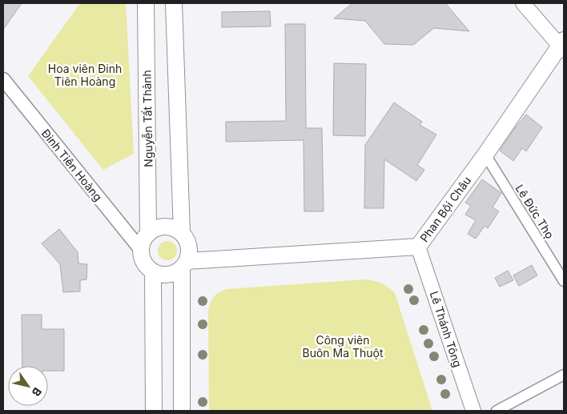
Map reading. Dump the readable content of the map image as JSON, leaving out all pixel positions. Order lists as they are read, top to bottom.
{
  "streets": {
    "main road": ["Nguyễn Tất Thành", "Phan Bội Châu", "Lê Thánh Tông"],
    "street": ["Đinh Tiên Hoàng", "Lê Đức Thọ"]
  },
  "crossings": [
    ["Nguyễn Tất Thành", "Đinh Tiên Hoàng"],
    ["Nguyễn Tất Thành", "Phan Bội Châu"],
    ["Đinh Tiên Hoàng", "Phan Bội Châu"],
    ["Phan Bội Châu", "Lê Đức Thọ"],
    ["Phan Bội Châu", "Lê Thánh Tông"]
  ],
  "parks": ["Hoa viên Đinh Tiên Hoàng", "Công viên Buôn Ma Thuột"],
  "north": "bottom right"
}
